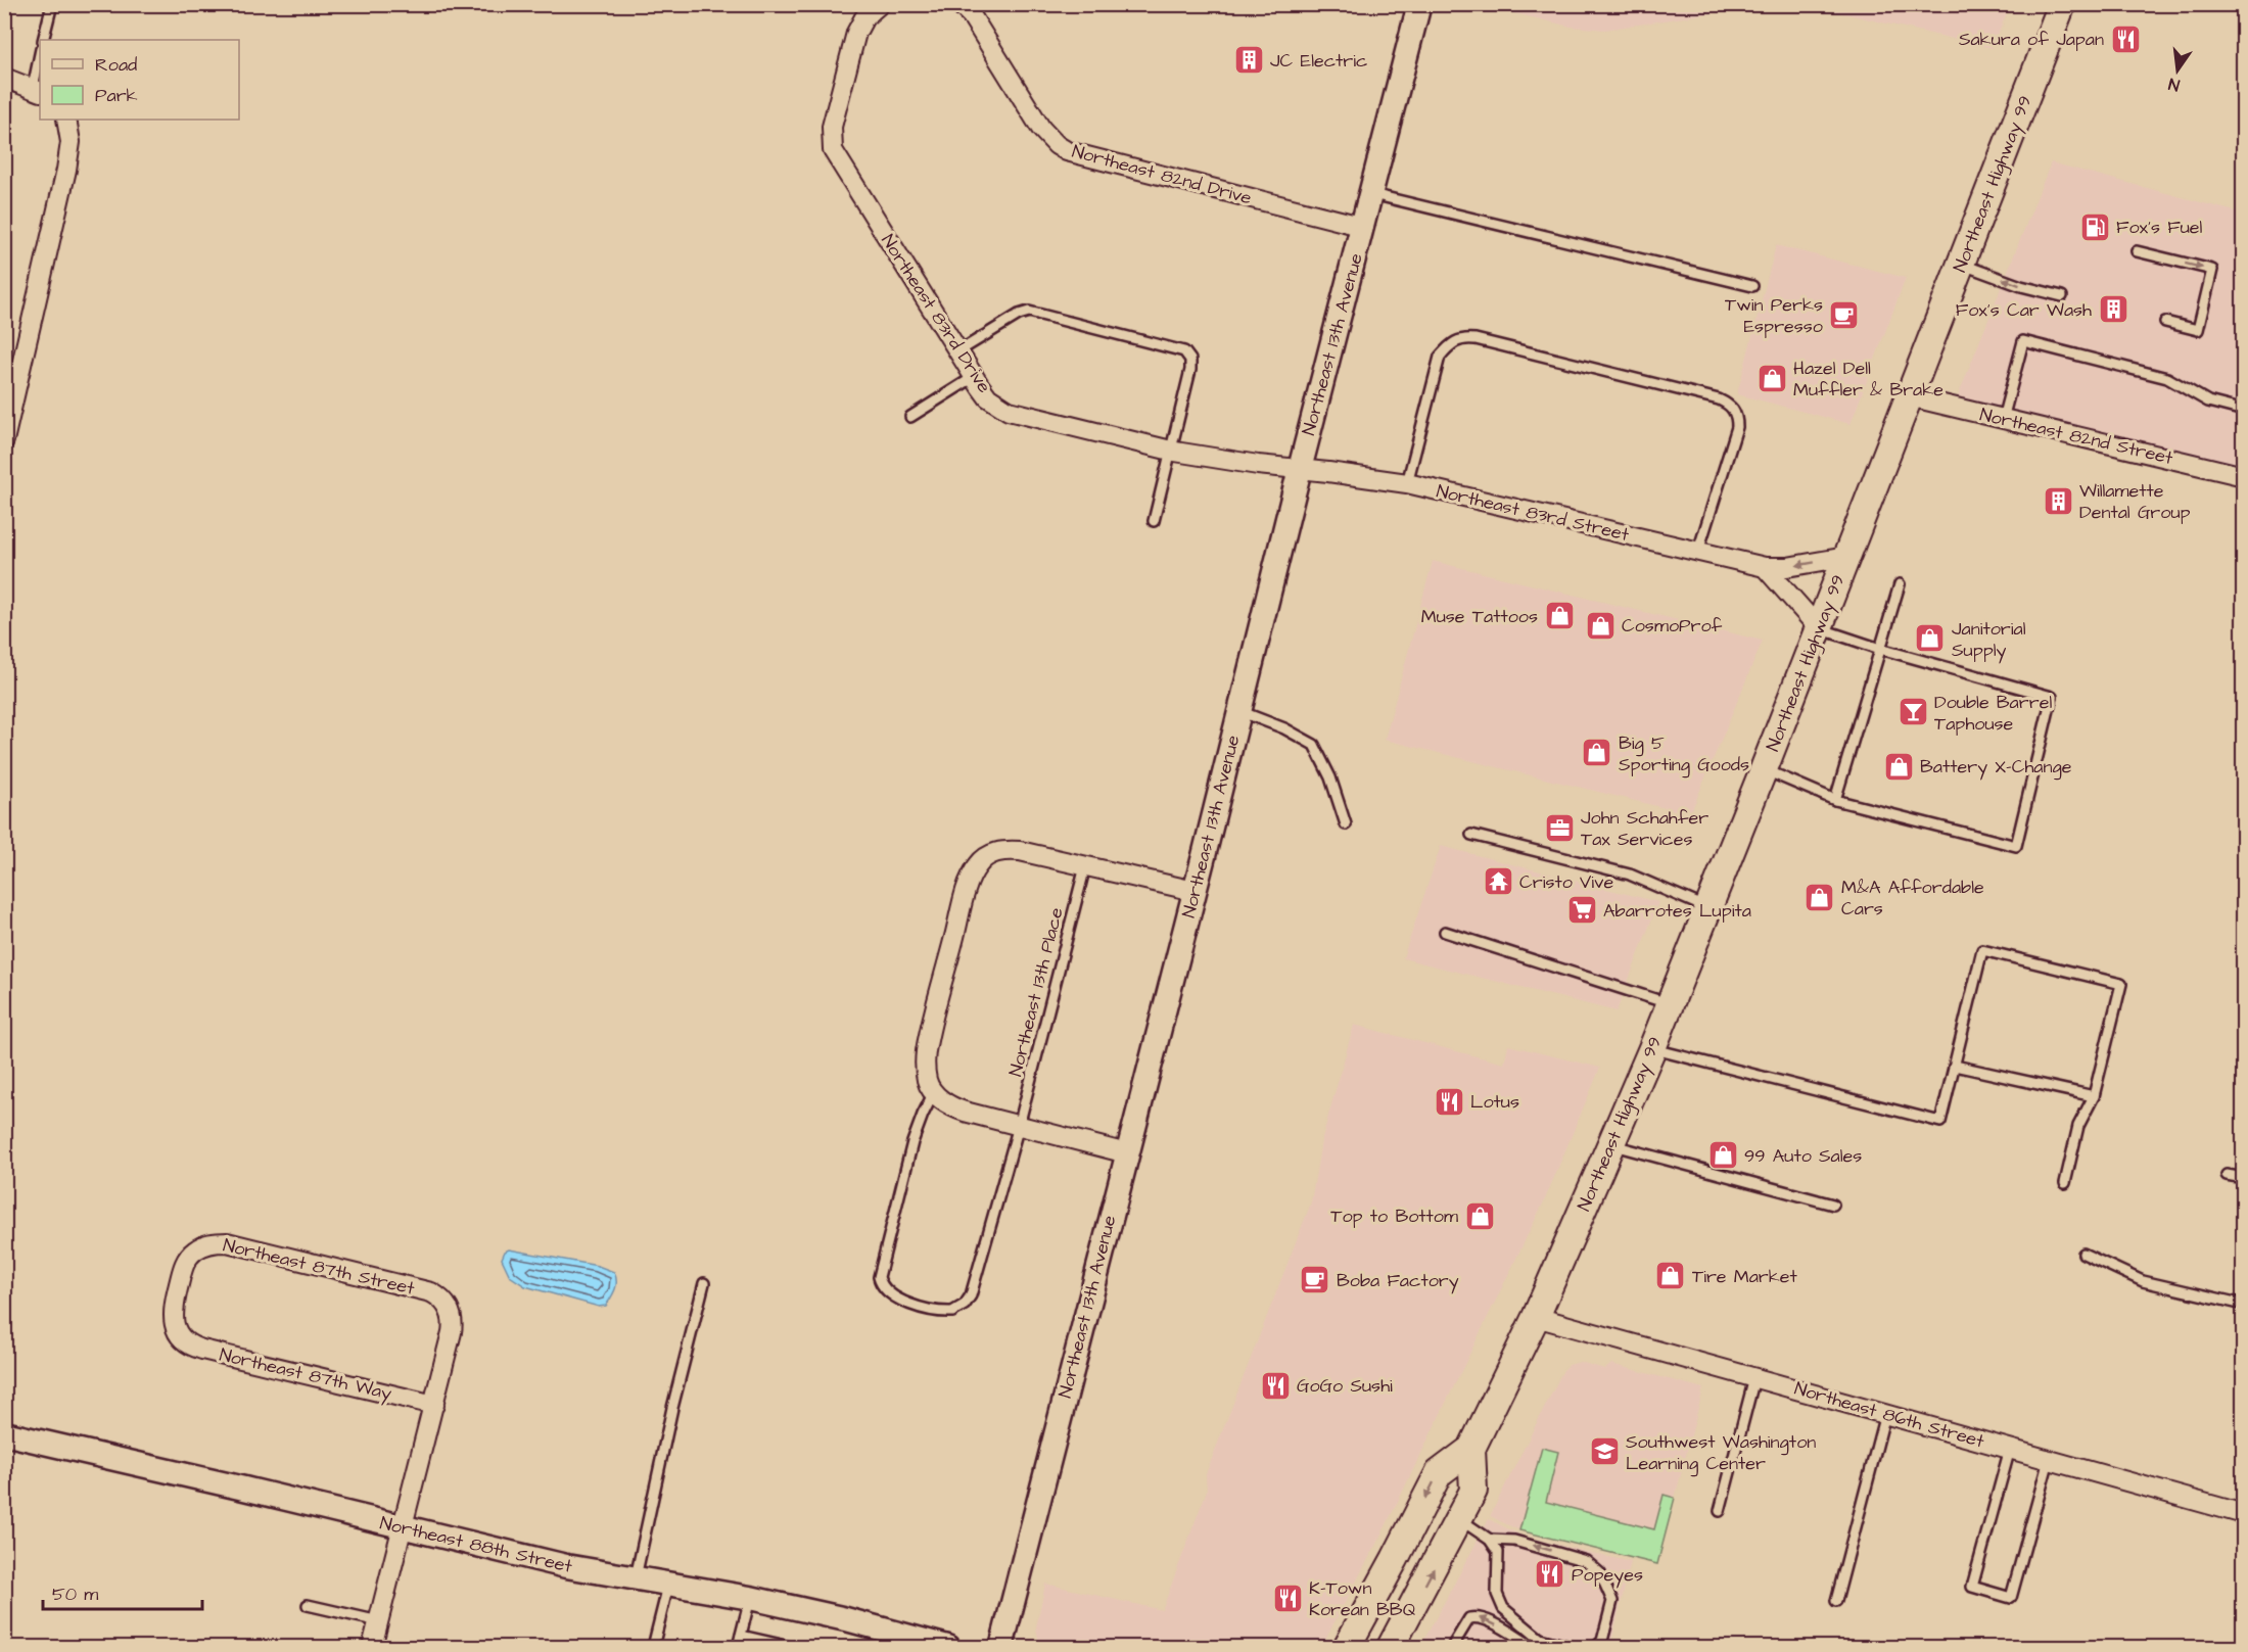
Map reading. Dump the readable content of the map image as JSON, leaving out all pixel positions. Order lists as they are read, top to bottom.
{
  "streets": {
    "main road": ["Northeast Highway 99"],
    "street": [
      "Northeast 82nd Drive",
      "Northeast 83rd Drive",
      "Northeast 13th Avenue",
      "Northeast 82nd Street",
      "Northeast 83rd Street",
      "Northeast 87th Street",
      "Northeast 87th Way",
      "Northeast 86th Street",
      "Northeast 88th Street"
    ],
    "lane": ["Northeast 13th Place"]
  },
  "crossings": [
    ["Northeast 82nd Drive", "Northeast 13th Avenue"],
    ["Northeast Highway 99", "Northeast 82nd Street"],
    ["Northeast Highway 99", "Northeast 83rd Street"],
    ["Northeast Highway 99", "Northeast 86th Street"],
    ["Northeast 83rd Drive", "Northeast 13th Avenue"],
    ["Northeast 83rd Drive", "Northeast 83rd Street"],
    ["Northeast 13th Avenue", "Northeast 83rd Street"],
    ["Northeast 87th Street", "Northeast 87th Way"]
  ],
  "places": {
    "restaurant": [
      "Sakura of Japan",
      "Lotus",
      "GoGo Sushi",
      "Popeyes",
      "K-Town Korean BBQ"
    ],
    "building": ["JC Electric", "Fox's Car Wash", "Willamette Dental Group"],
    "fuel station": ["Fox's Fuel"],
    "cafe": ["Twin Perks Espresso", "Boba Factory"],
    "shop": [
      "Hazel Dell Muffler & Brake",
      "Muse Tattoos",
      "CosmoProf",
      "Janitorial Supply",
      "Big 5 Sporting Goods",
      "Battery X-Change",
      "M&A Affordable Cars",
      "99 Auto Sales",
      "Top to Bottom",
      "Tire Market"
    ],
    "bar": ["Double Barrel Taphouse"],
    "office": ["John Schahfer Tax Services"],
    "temple": ["Cristo Vive"],
    "supermarket": ["Abarrotes Lupita"],
    "school or university": ["Southwest Washington Learning Center"]
  },
  "legend": ["Road", "Park"],
  "scale_bar": "50 m",
  "north": "bottom"
}
